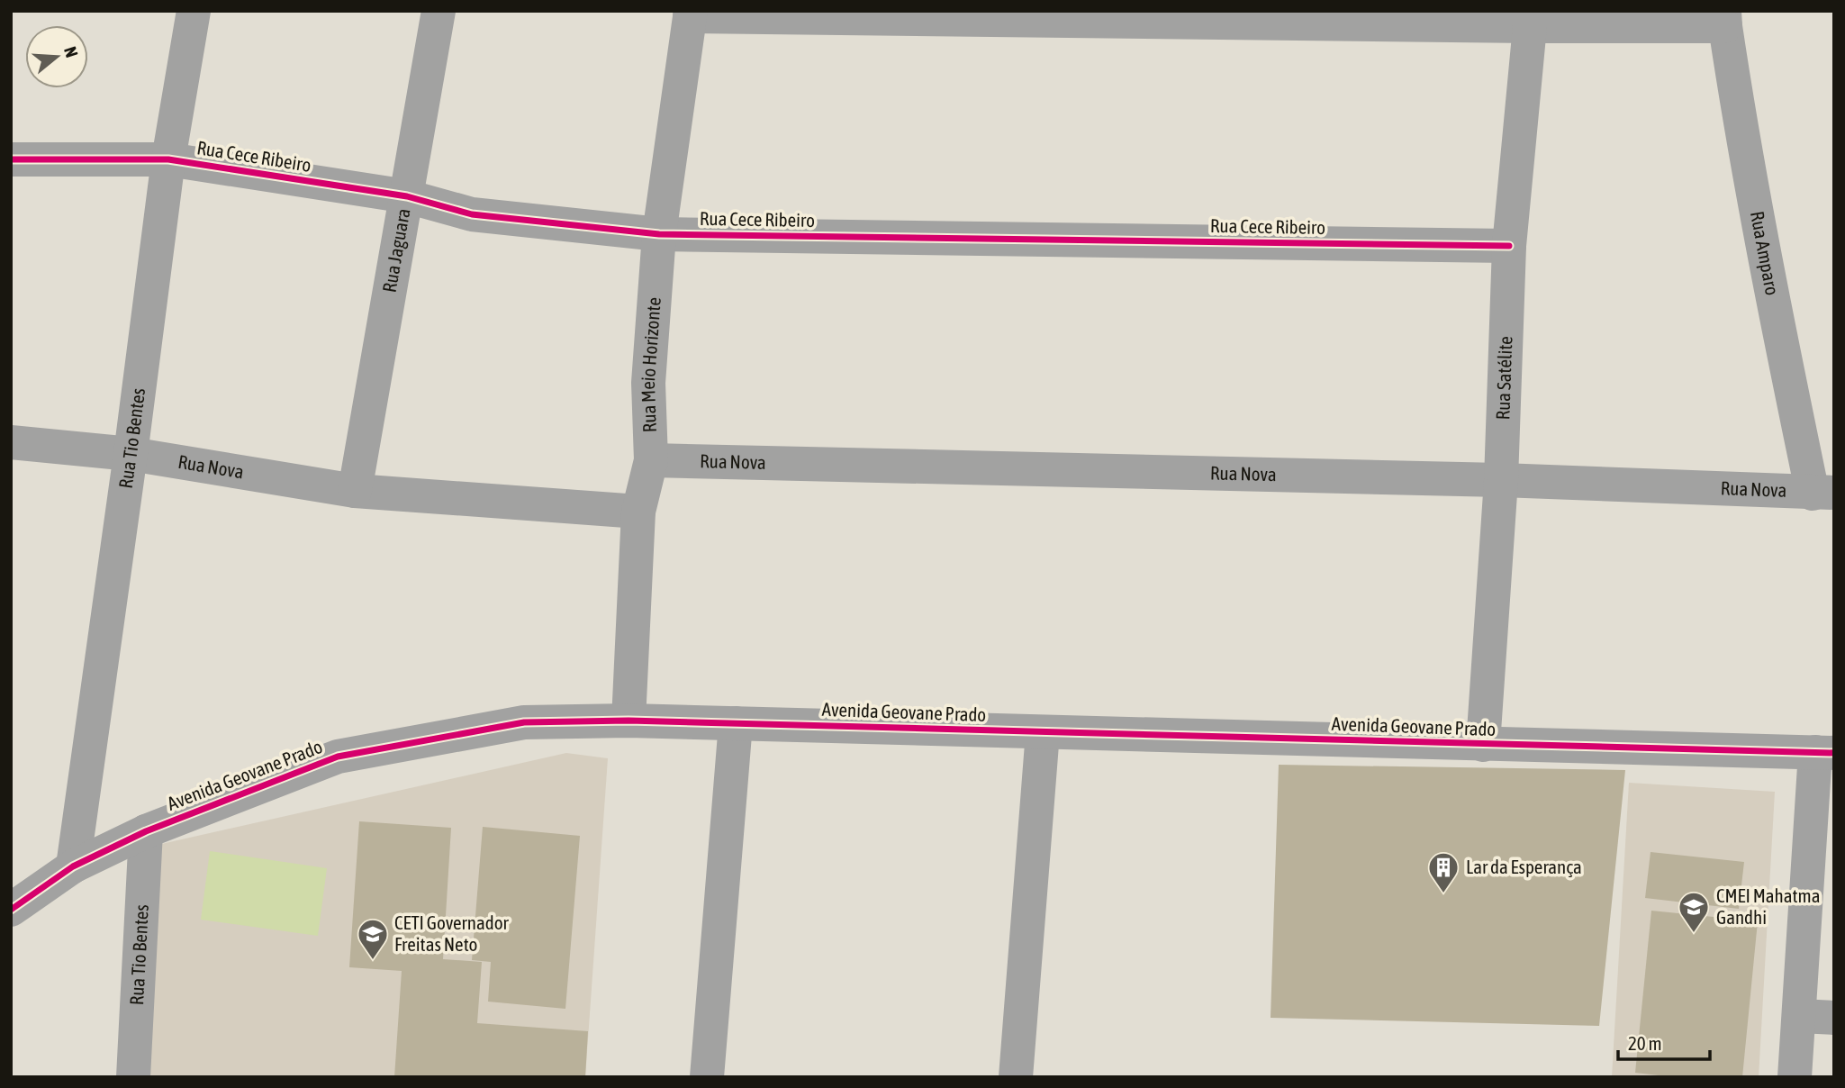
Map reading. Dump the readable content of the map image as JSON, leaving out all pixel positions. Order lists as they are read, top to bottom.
{
  "streets": {
    "street": [
      "Rua Cece Ribeiro",
      "Rua Jaguara",
      "Rua Amparo",
      "Rua Meio Horizonte",
      "Rua Satélite",
      "Rua Tio Bentes",
      "Rua Nova",
      "Avenida Geovane Prado"
    ]
  },
  "crossings": [
    ["Rua Cece Ribeiro", "Rua Jaguara"],
    ["Rua Cece Ribeiro", "Rua Meio Horizonte"],
    ["Rua Cece Ribeiro", "Rua Satélite"],
    ["Rua Cece Ribeiro", "Rua Tio Bentes"],
    ["Rua Jaguara", "Rua Nova"],
    ["Rua Amparo", "Rua Nova"],
    ["Rua Meio Horizonte", "Rua Nova"],
    ["Rua Meio Horizonte", "Avenida Geovane Prado"],
    ["Rua Satélite", "Rua Nova"],
    ["Rua Satélite", "Avenida Geovane Prado"],
    ["Rua Tio Bentes", "Rua Nova"],
    ["Rua Tio Bentes", "Avenida Geovane Prado"]
  ],
  "places": {
    "building": ["Lar da Esperança"],
    "school or university": ["CMEI Mahatma Gandhi", "CETI Governador Freitas Neto"]
  },
  "scale_bar": "20 m",
  "north": "right"
}
